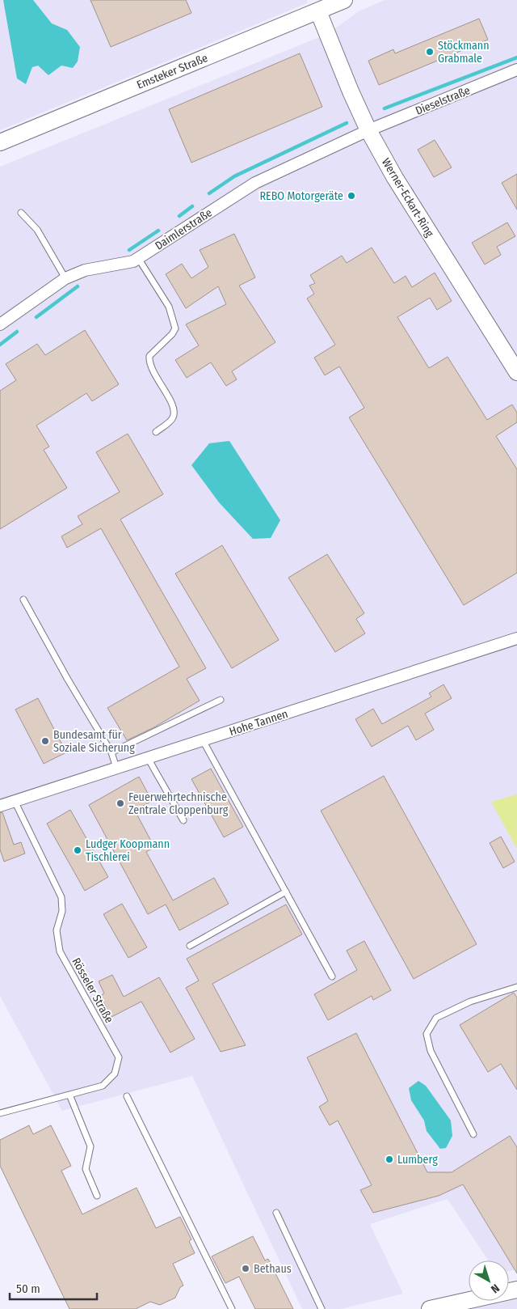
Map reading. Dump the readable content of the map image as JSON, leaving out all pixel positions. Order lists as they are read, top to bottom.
{
  "streets": {
    "street": [
      "Emsteker Straße",
      "Dieselstraße",
      "Werner-Eckart-Ring",
      "Daimlerstraße",
      "Hohe Tannen"
    ],
    "lane": ["Rösseler Straße"]
  },
  "crossings": [
    ["Emsteker Straße", "Werner-Eckart-Ring"],
    ["Dieselstraße", "Werner-Eckart-Ring"],
    ["Dieselstraße", "Daimlerstraße"],
    ["Werner-Eckart-Ring", "Daimlerstraße"],
    ["Hohe Tannen", "Rösseler Straße"]
  ],
  "places": [
    "Stöckmann Grabmale",
    "REBO Motorgeräte",
    "Bundesamt für Soziale Sicherung",
    "Feuerwehrtechnische Zentrale Cloppenburg",
    "Ludger Koopmann Tischlerei",
    "Lumberg",
    "Bethaus"
  ],
  "scale_bar": "50 m",
  "north": "bottom right"
}
